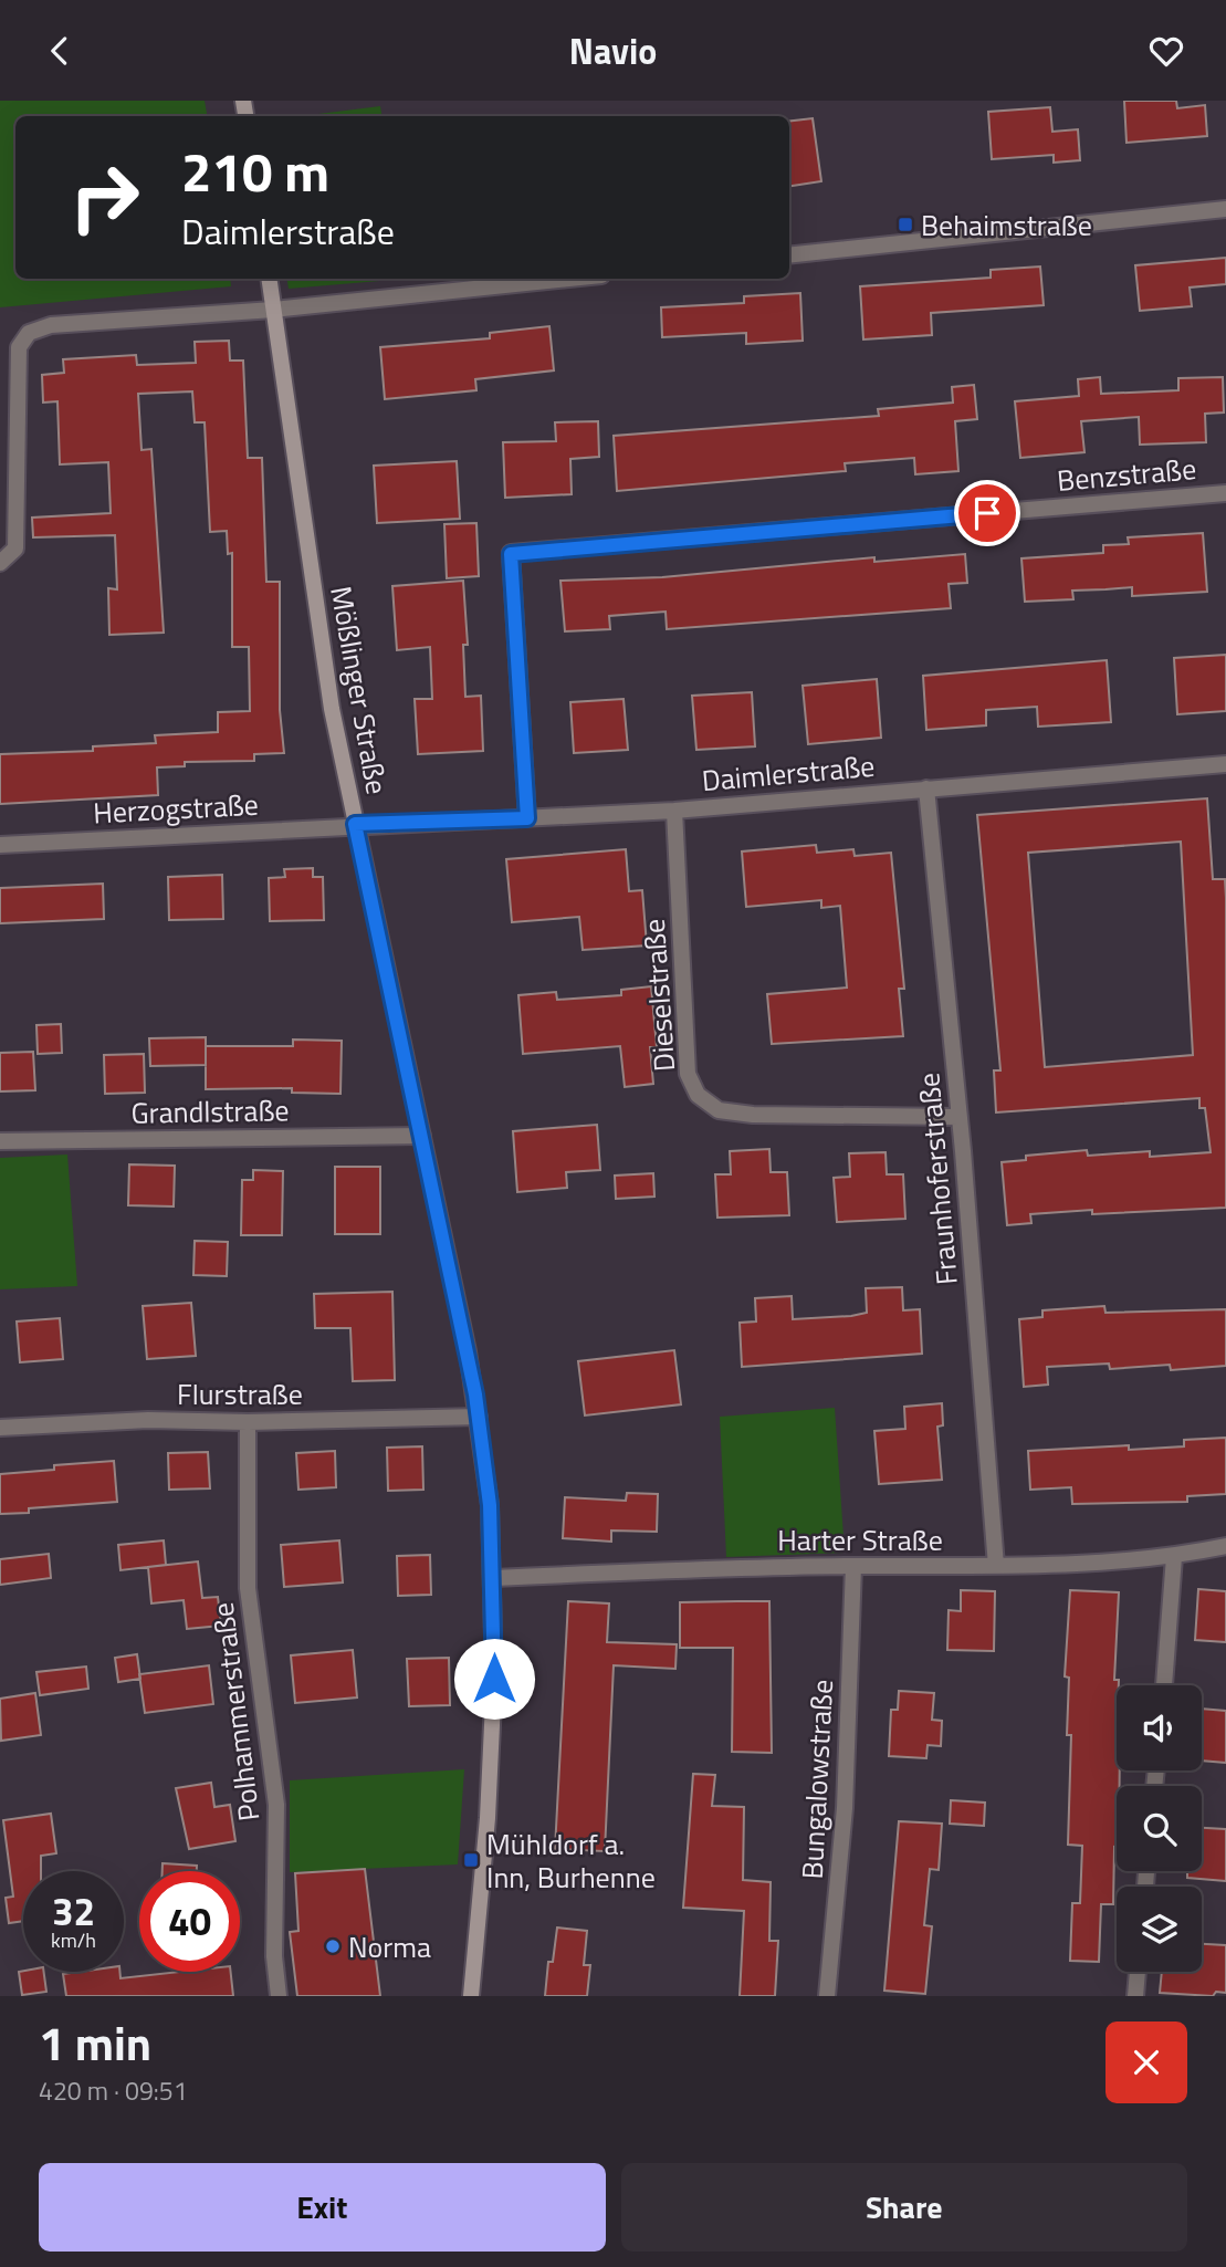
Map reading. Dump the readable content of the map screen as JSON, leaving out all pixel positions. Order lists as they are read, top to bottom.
{
  "streets": {
    "street": [
      "Benzstraße",
      "Mößlinger Straße",
      "Daimlerstraße",
      "Herzogstraße",
      "Dieselstraße",
      "Grandlstraße",
      "Fraunhoferstraße",
      "Flurstraße",
      "Harter Straße",
      "Polhammerstraße",
      "Bungalowstraße"
    ]
  },
  "crossings": [
    ["Benzstraße", "Daimlerstraße"],
    ["Mößlinger Straße", "Daimlerstraße"],
    ["Mößlinger Straße", "Herzogstraße"],
    ["Mößlinger Straße", "Grandlstraße"],
    ["Mößlinger Straße", "Flurstraße"],
    ["Mößlinger Straße", "Harter Straße"],
    ["Daimlerstraße", "Herzogstraße"],
    ["Daimlerstraße", "Dieselstraße"],
    ["Daimlerstraße", "Fraunhoferstraße"],
    ["Dieselstraße", "Fraunhoferstraße"],
    ["Fraunhoferstraße", "Harter Straße"],
    ["Flurstraße", "Polhammerstraße"],
    ["Harter Straße", "Bungalowstraße"]
  ],
  "places": {
    "transit": ["Behaimstraße", "Mühldorf a. Inn, Burhenne"],
    "other": ["Norma"]
  },
  "page": {
    "header": "Navio",
    "turn": ["210 m", "Daimlerstraße"],
    "speed": "32 km/h",
    "limit": "40",
    "heading": ["1 min", "420 m · 09:51"],
    "buttons": ["Exit", "Share"]
  }
}
